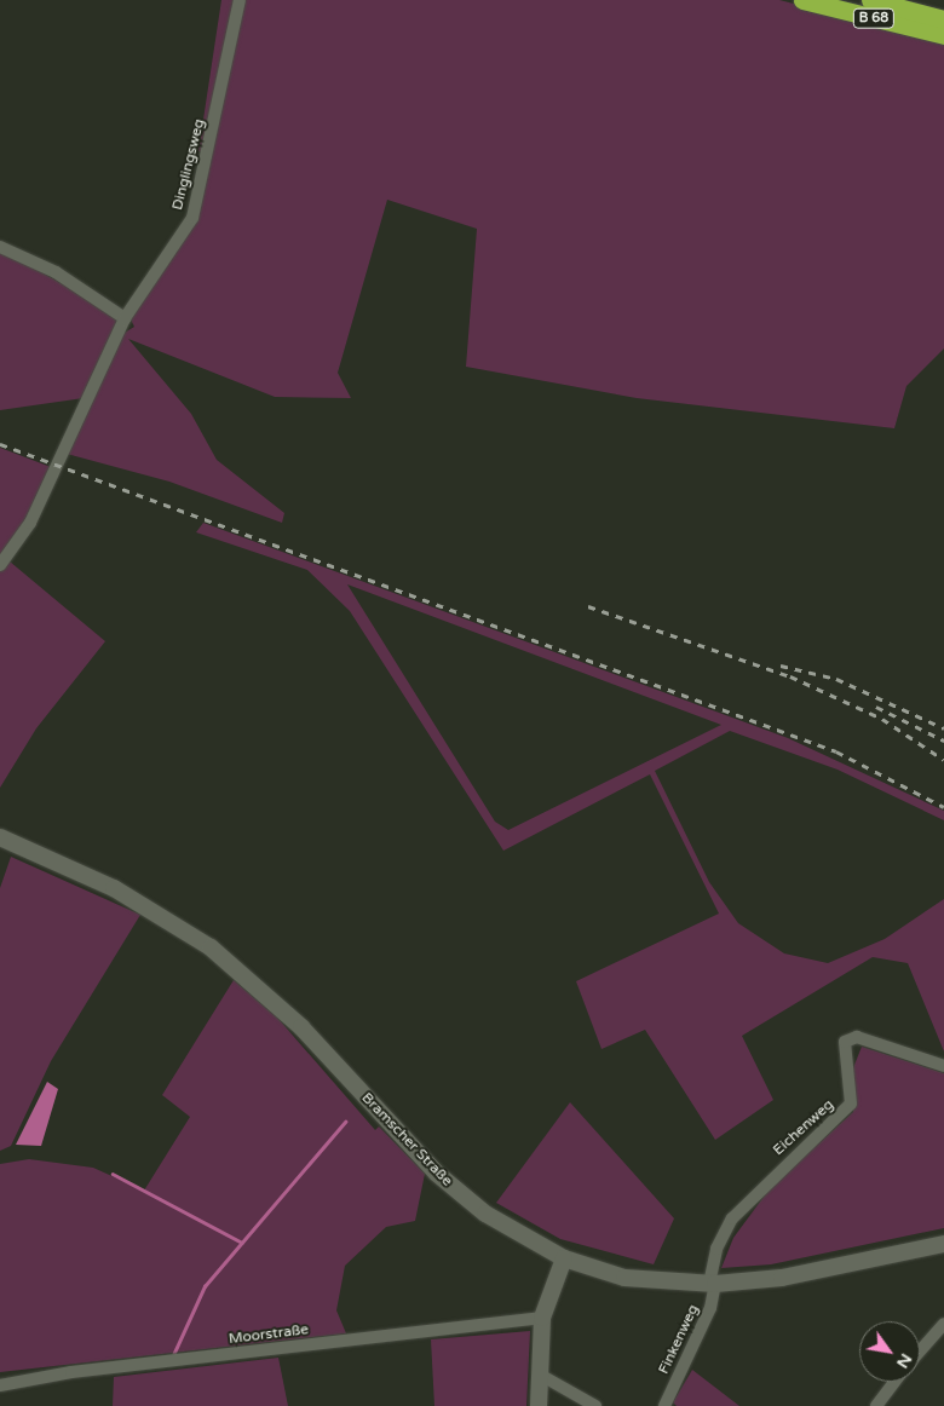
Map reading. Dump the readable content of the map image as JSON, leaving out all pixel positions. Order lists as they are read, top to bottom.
{
  "streets": {
    "highway": ["B 68"],
    "street": [
      "Dinglingsweg",
      "Eichenweg",
      "Bramscher Straße",
      "Moorstraße",
      "Finkenweg"
    ]
  },
  "crossings": [
    ["Eichenweg", "Bramscher Straße"],
    ["Eichenweg", "Finkenweg"],
    ["Bramscher Straße", "Finkenweg"]
  ],
  "north": "bottom right"
}
